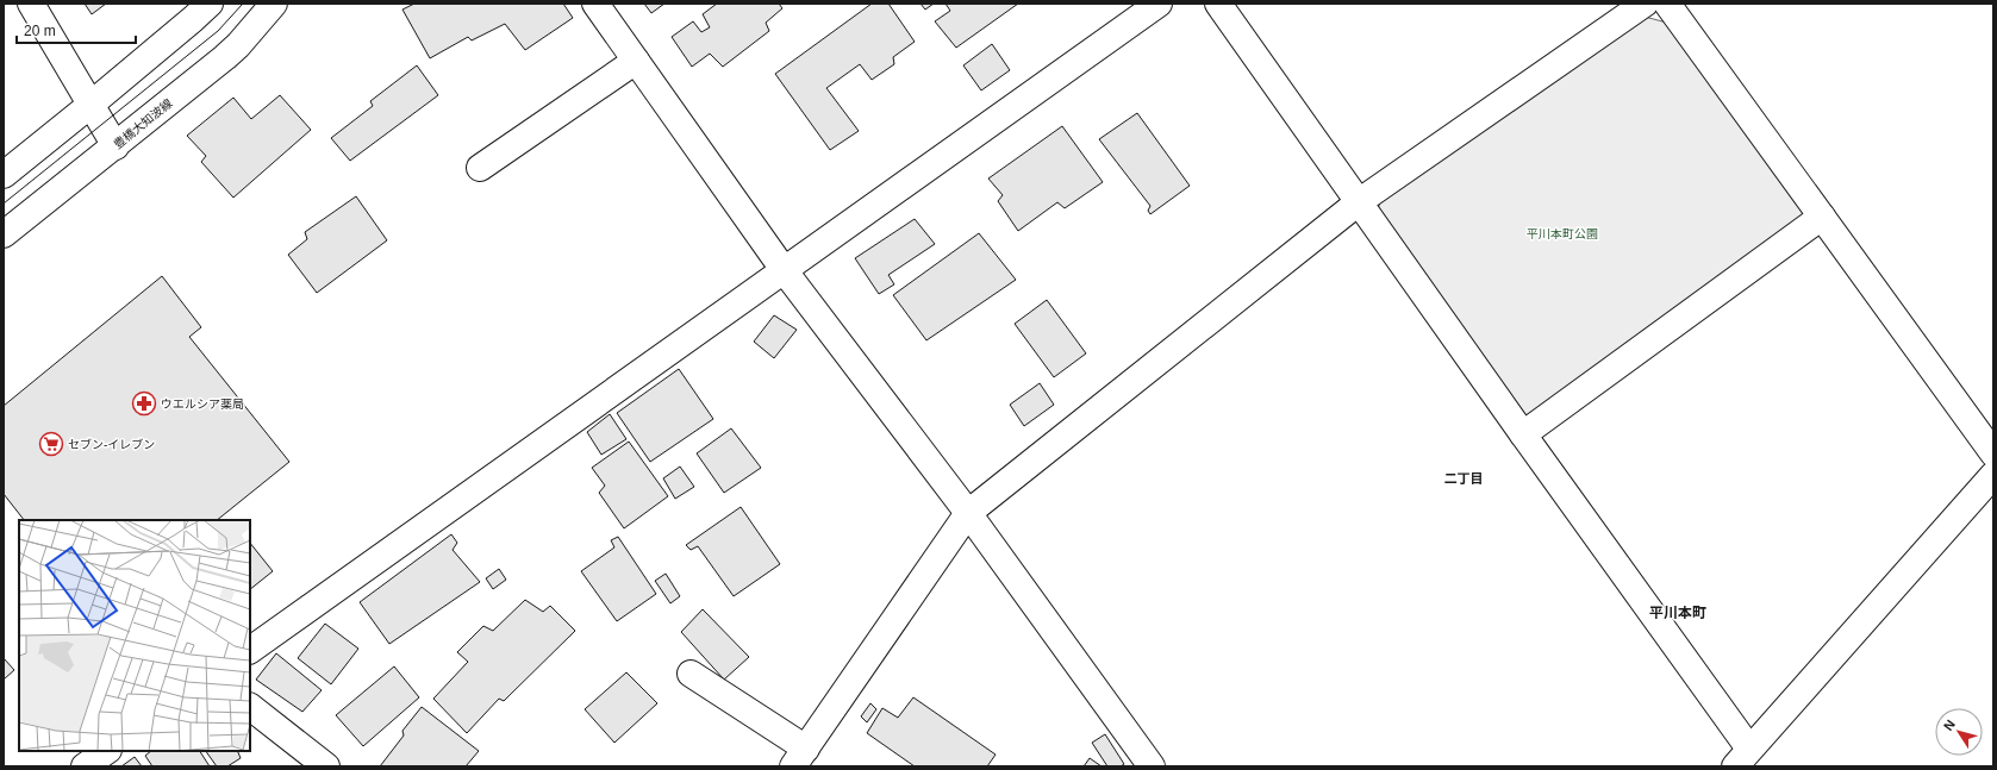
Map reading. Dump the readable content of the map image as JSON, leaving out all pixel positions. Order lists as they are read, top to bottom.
{
  "streets": {
    "street": ["豊橋大知波線"]
  },
  "districts": ["二丁目", "平川本町"],
  "parks": ["平川本町公園"],
  "places": {
    "pharmacy": ["ウエルシア薬局"],
    "supermarket": ["セブン-イレブン"]
  },
  "scale_bar": "20 m",
  "north": "top left"
}
